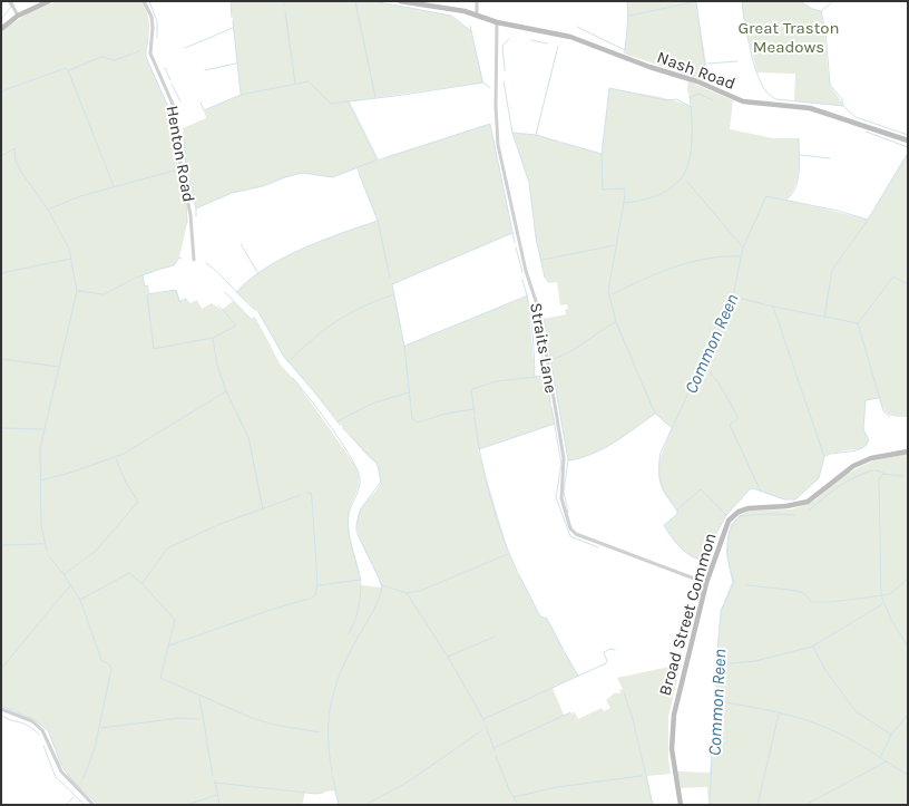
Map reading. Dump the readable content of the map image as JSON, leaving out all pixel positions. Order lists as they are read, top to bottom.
{
  "streets": {
    "street": [
      "Nash Road",
      "Henton Road",
      "Straits Lane",
      "Broad Street Common"
    ]
  },
  "crossings": [
    ["Nash Road", "Straits Lane"],
    ["Straits Lane", "Broad Street Common"]
  ],
  "water": ["Common Reen"],
  "parks": ["Great Traston Meadows"]
}
